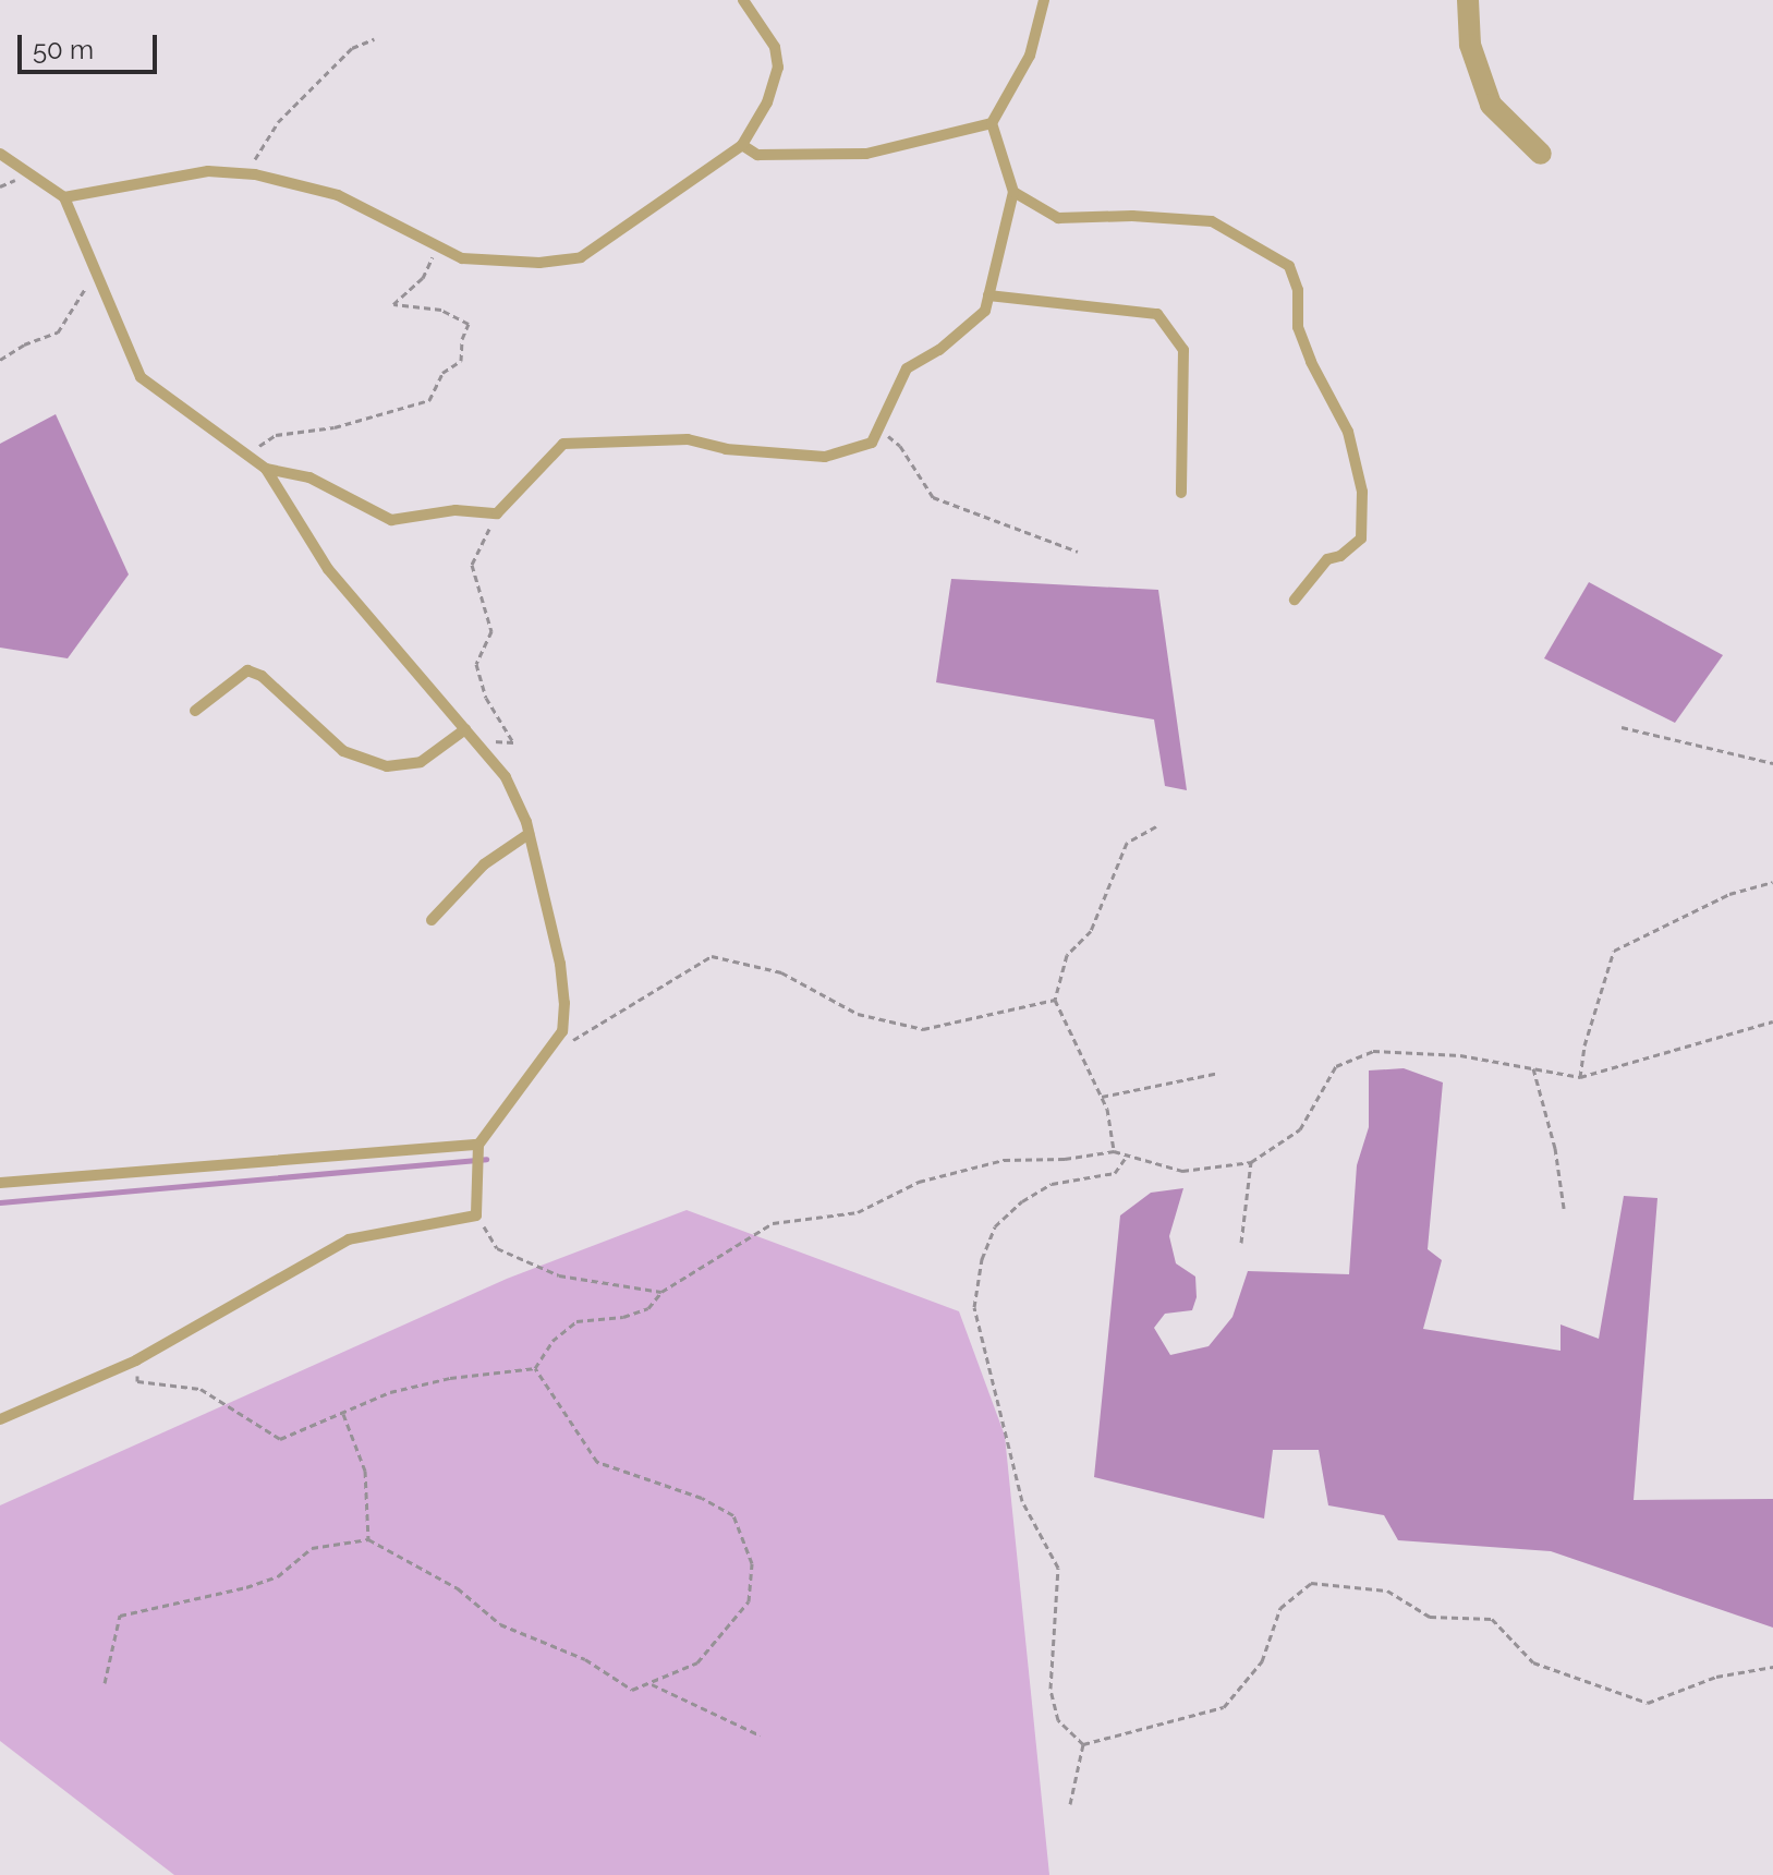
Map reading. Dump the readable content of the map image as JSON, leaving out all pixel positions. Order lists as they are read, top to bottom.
{
  "scale_bar": "50 m"
}
